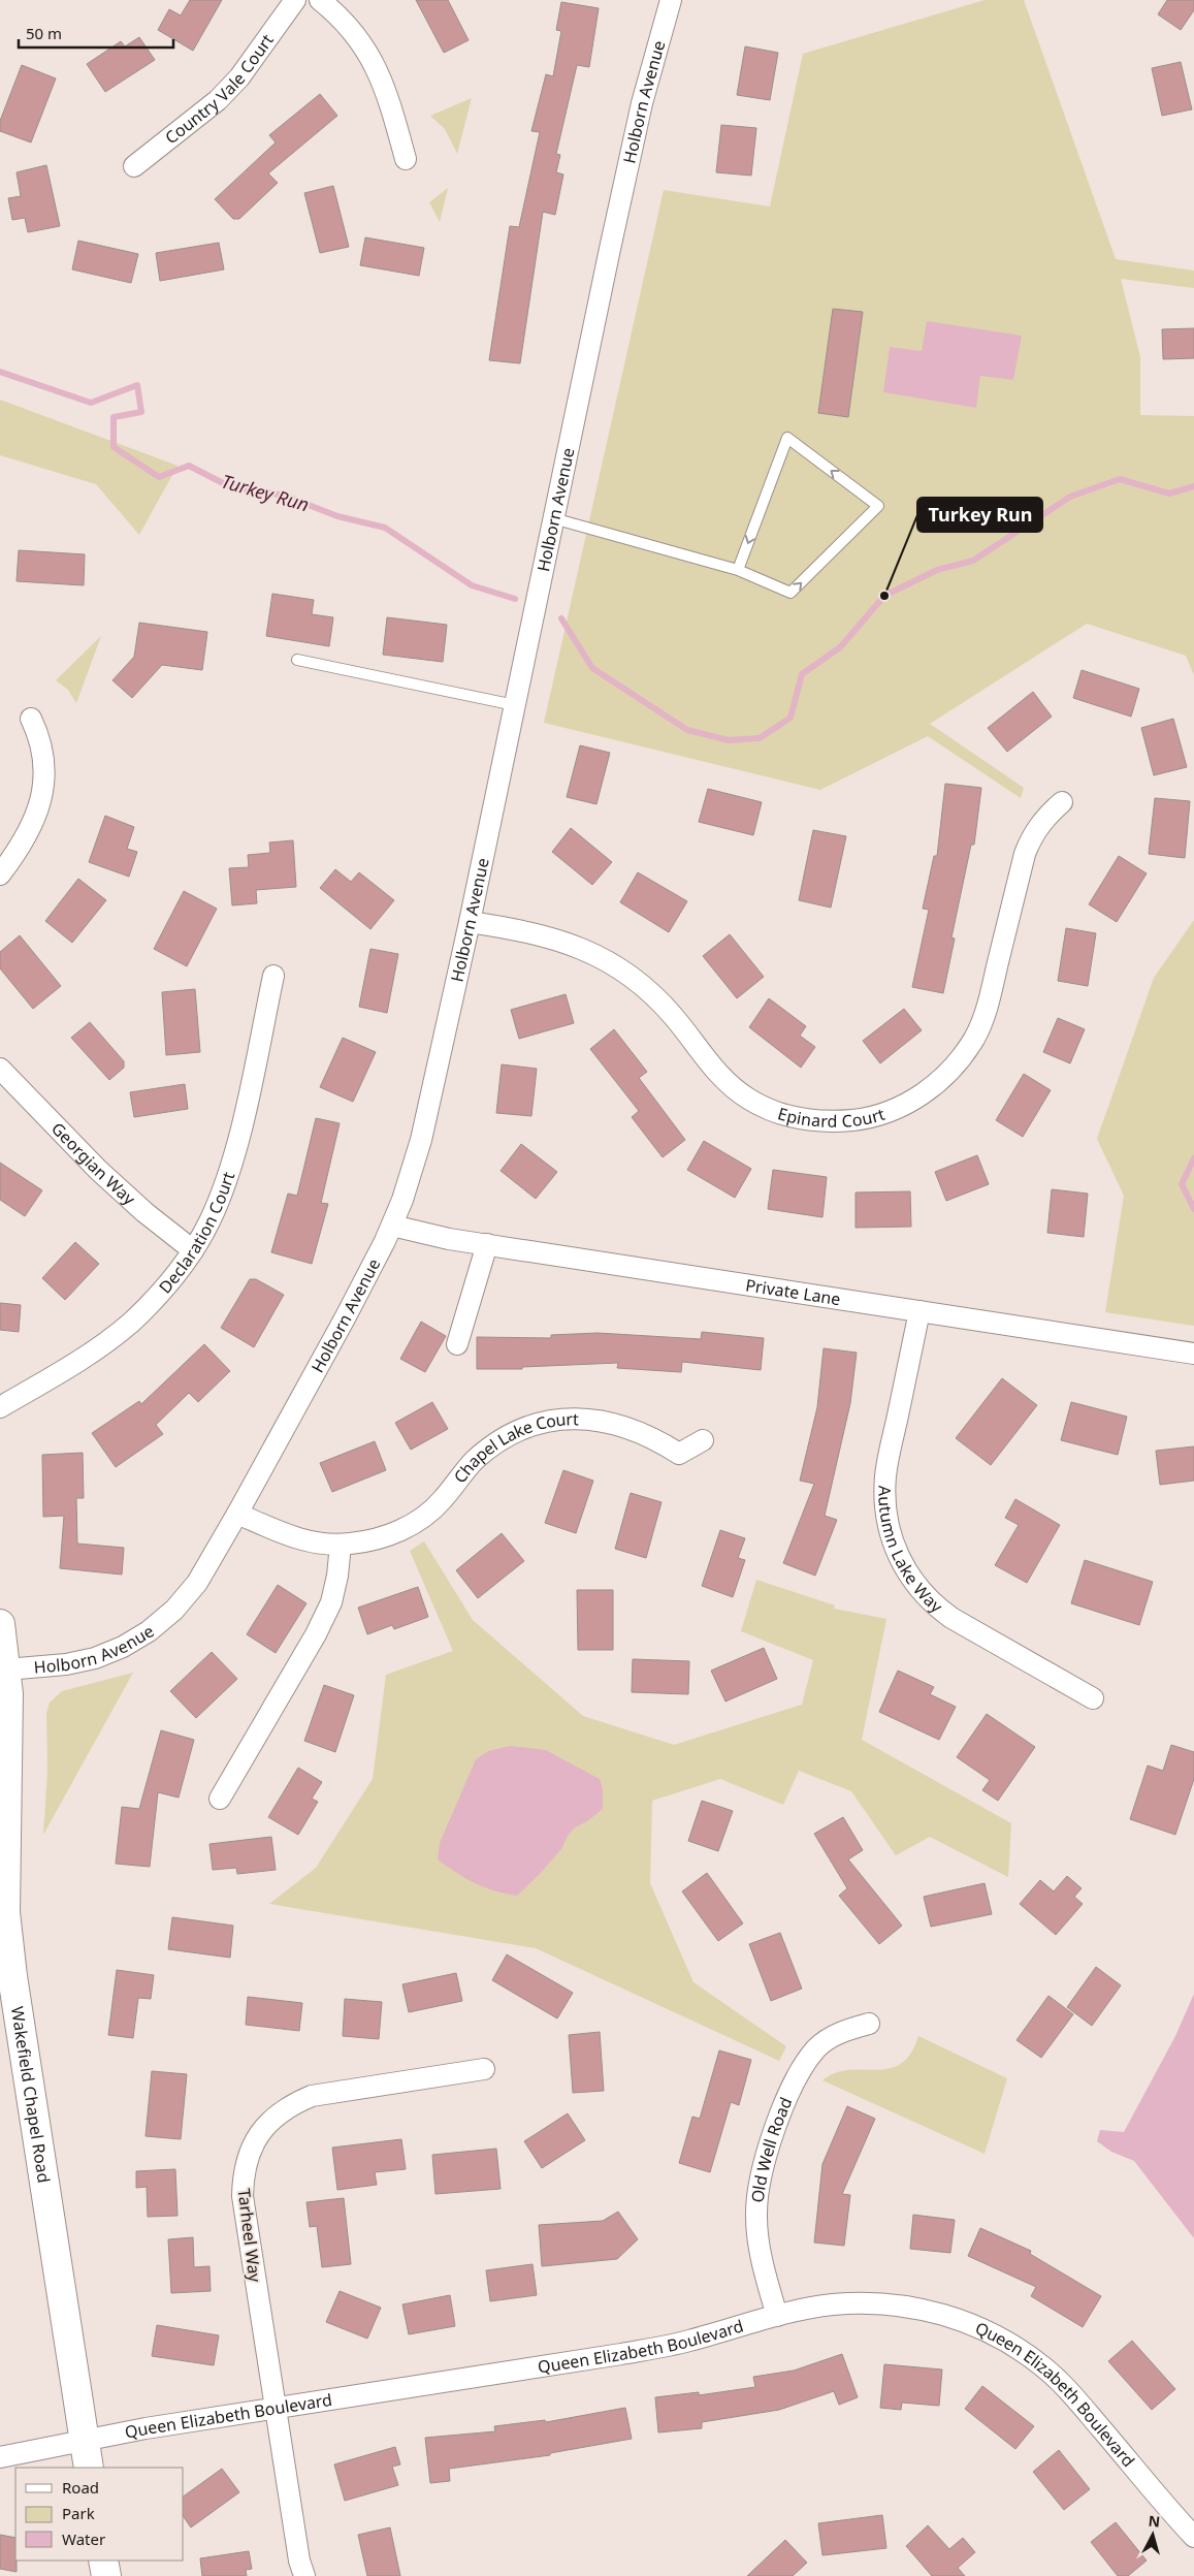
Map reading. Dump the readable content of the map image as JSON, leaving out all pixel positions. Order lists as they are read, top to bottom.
{
  "streets": {
    "main road": ["Wakefield Chapel Road"],
    "street": [
      "Country Vale Court",
      "Holborn Avenue",
      "Epinard Court",
      "Georgian Way",
      "Declaration Court",
      "Private Lane",
      "Chapel Lake Court",
      "Autumn Lake Way",
      "Old Well Road",
      "Tarheel Way",
      "Queen Elizabeth Boulevard"
    ]
  },
  "crossings": [
    ["Holborn Avenue", "Epinard Court"],
    ["Holborn Avenue", "Private Lane"],
    ["Holborn Avenue", "Chapel Lake Court"],
    ["Holborn Avenue", "Wakefield Chapel Road"],
    ["Georgian Way", "Declaration Court"],
    ["Private Lane", "Autumn Lake Way"],
    ["Wakefield Chapel Road", "Queen Elizabeth Boulevard"],
    ["Old Well Road", "Queen Elizabeth Boulevard"],
    ["Tarheel Way", "Queen Elizabeth Boulevard"]
  ],
  "water": ["Turkey Run"],
  "places": ["Turkey Run"],
  "legend": ["Road", "Park", "Water"],
  "scale_bar": "50 m",
  "north": "top"
}
